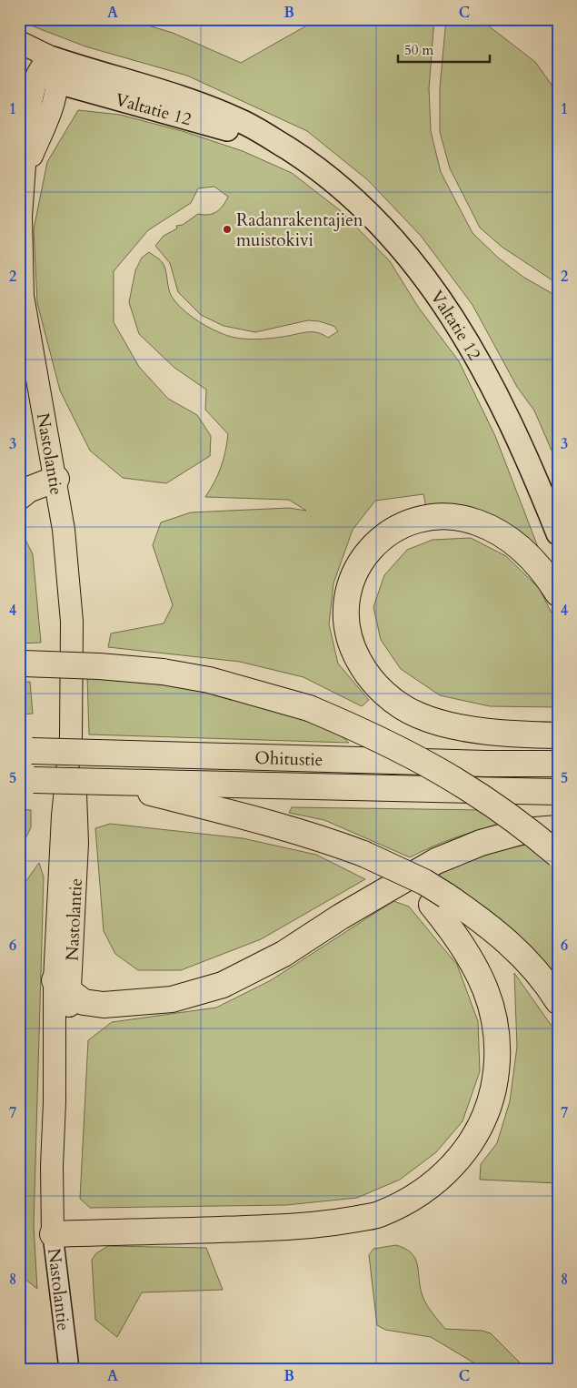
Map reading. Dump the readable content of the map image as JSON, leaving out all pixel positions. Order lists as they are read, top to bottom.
{
  "streets": {
    "highway": ["Valtatie 12", "Ohitustie"],
    "main road": ["Nastolantie"]
  },
  "crossings": [
    ["Valtatie 12", "Nastolantie"]
  ],
  "places": ["Radanrakentajien muistokivi"],
  "scale_bar": "50 m",
  "grid": {
    "columns": ["A", "B", "C"],
    "rows": [
      "1",
      "2",
      "3",
      "4",
      "5",
      "6",
      "7",
      "8"
    ]
  }
}
